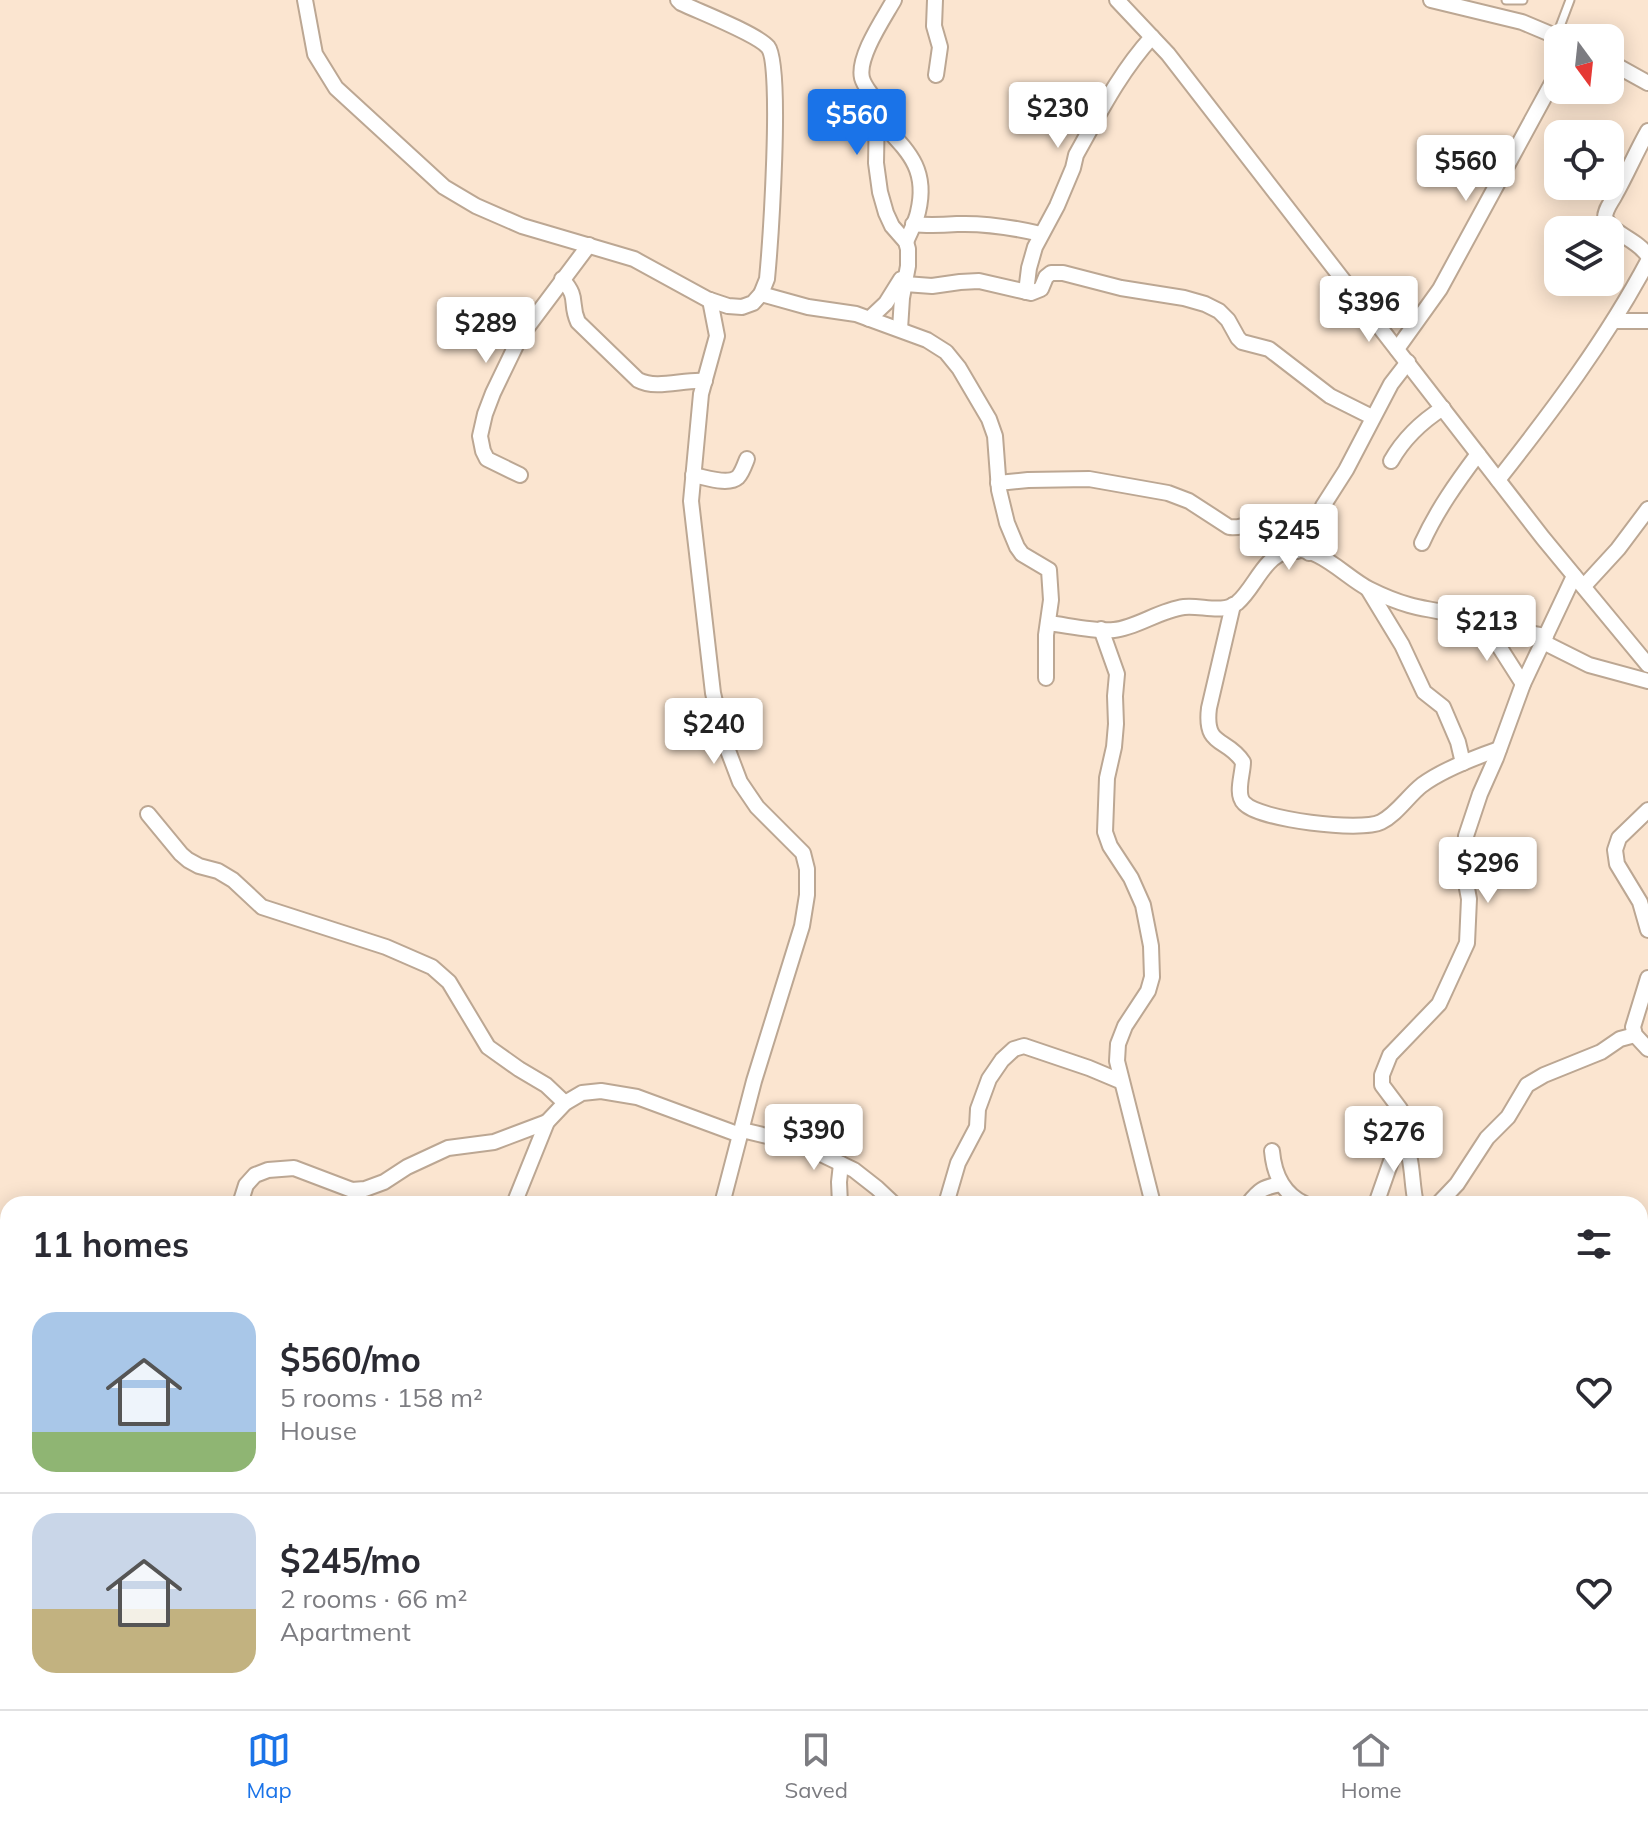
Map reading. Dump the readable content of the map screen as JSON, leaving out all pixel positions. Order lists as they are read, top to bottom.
{
  "north": "bottom",
  "page": {
    "price": [
      "$230",
      "$560",
      "$560",
      "$396",
      "$289",
      "$245",
      "$213",
      "$240",
      "$296",
      "$390",
      "$276"
    ],
    "heading": "11 homes",
    "list": [
      {
        "name": "$560/mo",
        "note": "5 rooms · 158 m² · House"
      },
      {
        "name": "$245/mo",
        "note": "2 rooms · 66 m² · Apartment"
      }
    ],
    "tabs": ["Map", "Saved", "Home"]
  }
}
